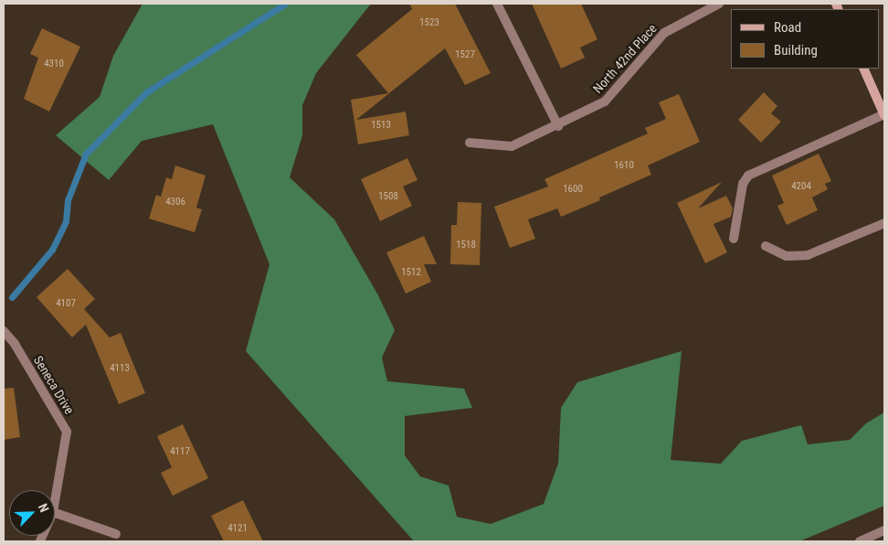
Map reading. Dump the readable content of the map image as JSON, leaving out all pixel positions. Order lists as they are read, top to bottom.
{
  "streets": {
    "street": ["North 42nd Place", "Seneca Drive"]
  },
  "house_numbers": [
    "1523",
    "1527",
    "4310",
    "1513",
    "1610",
    "4204",
    "1600",
    "1508",
    "4306",
    "1518",
    "1512",
    "4107",
    "4113",
    "4117",
    "4121"
  ],
  "legend": ["Road", "Building"],
  "north": "top right"
}
